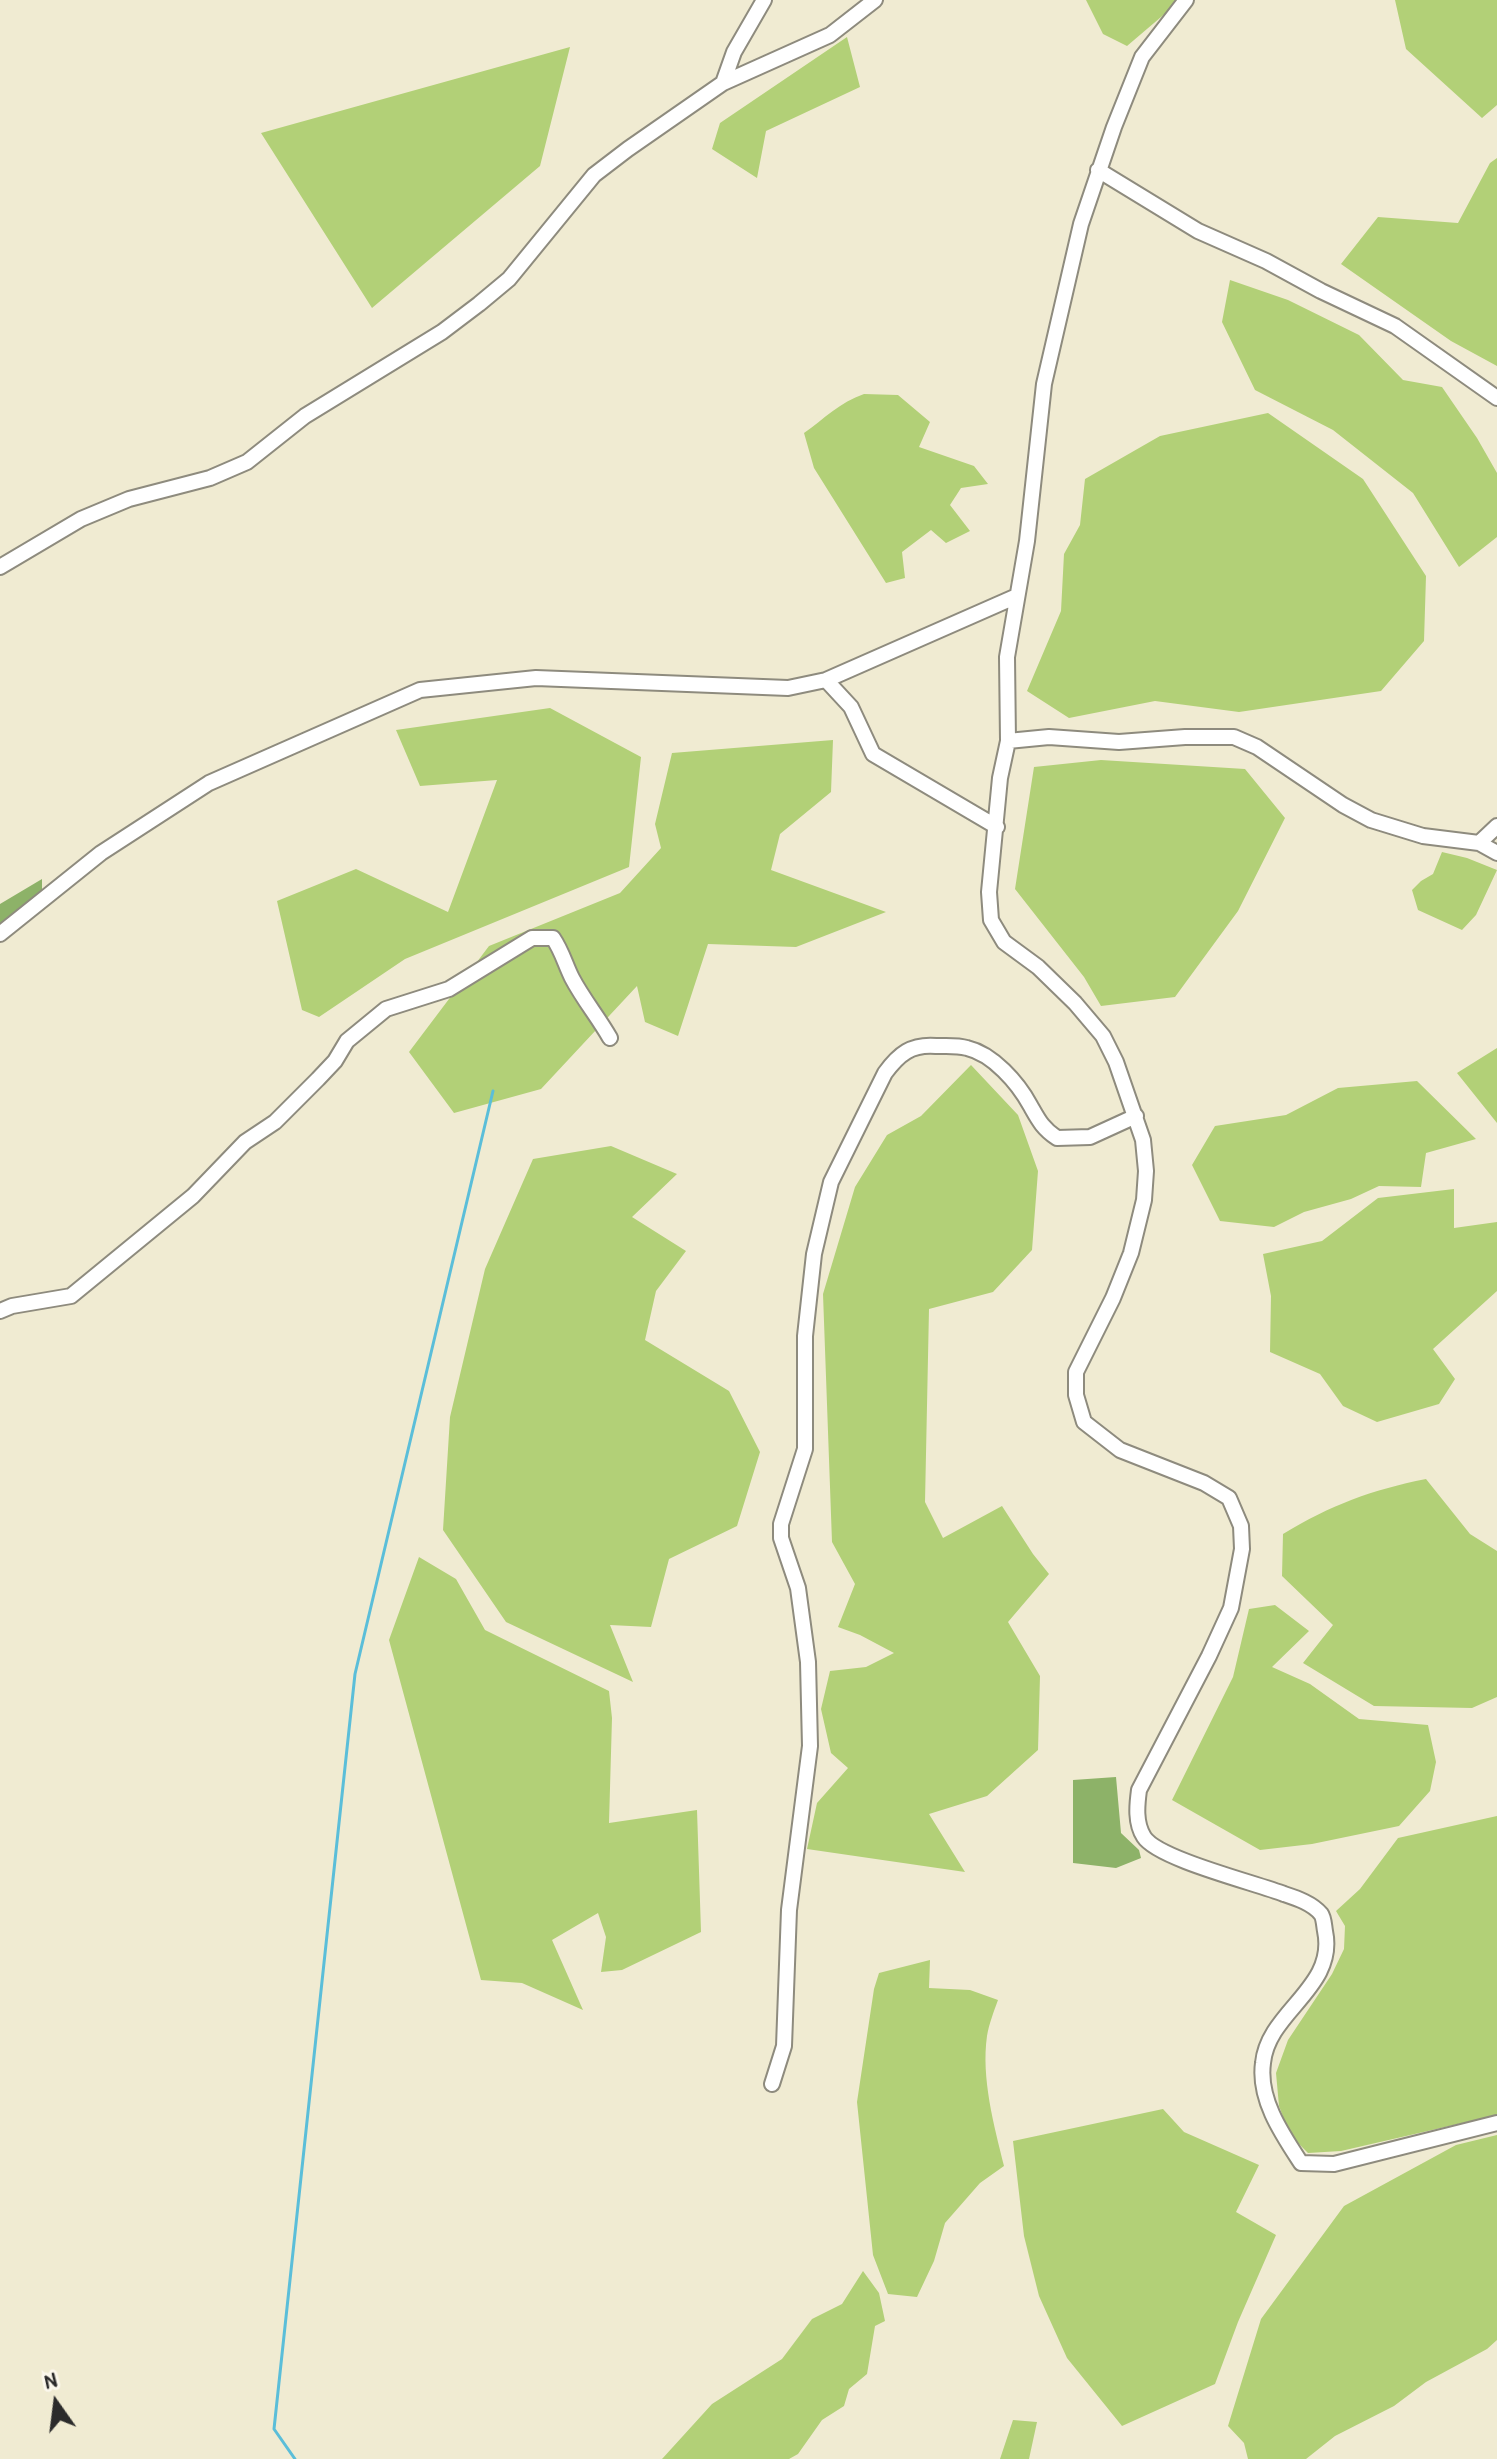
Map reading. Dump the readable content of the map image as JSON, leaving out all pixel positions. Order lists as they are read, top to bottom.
{
  "north": "top"
}
